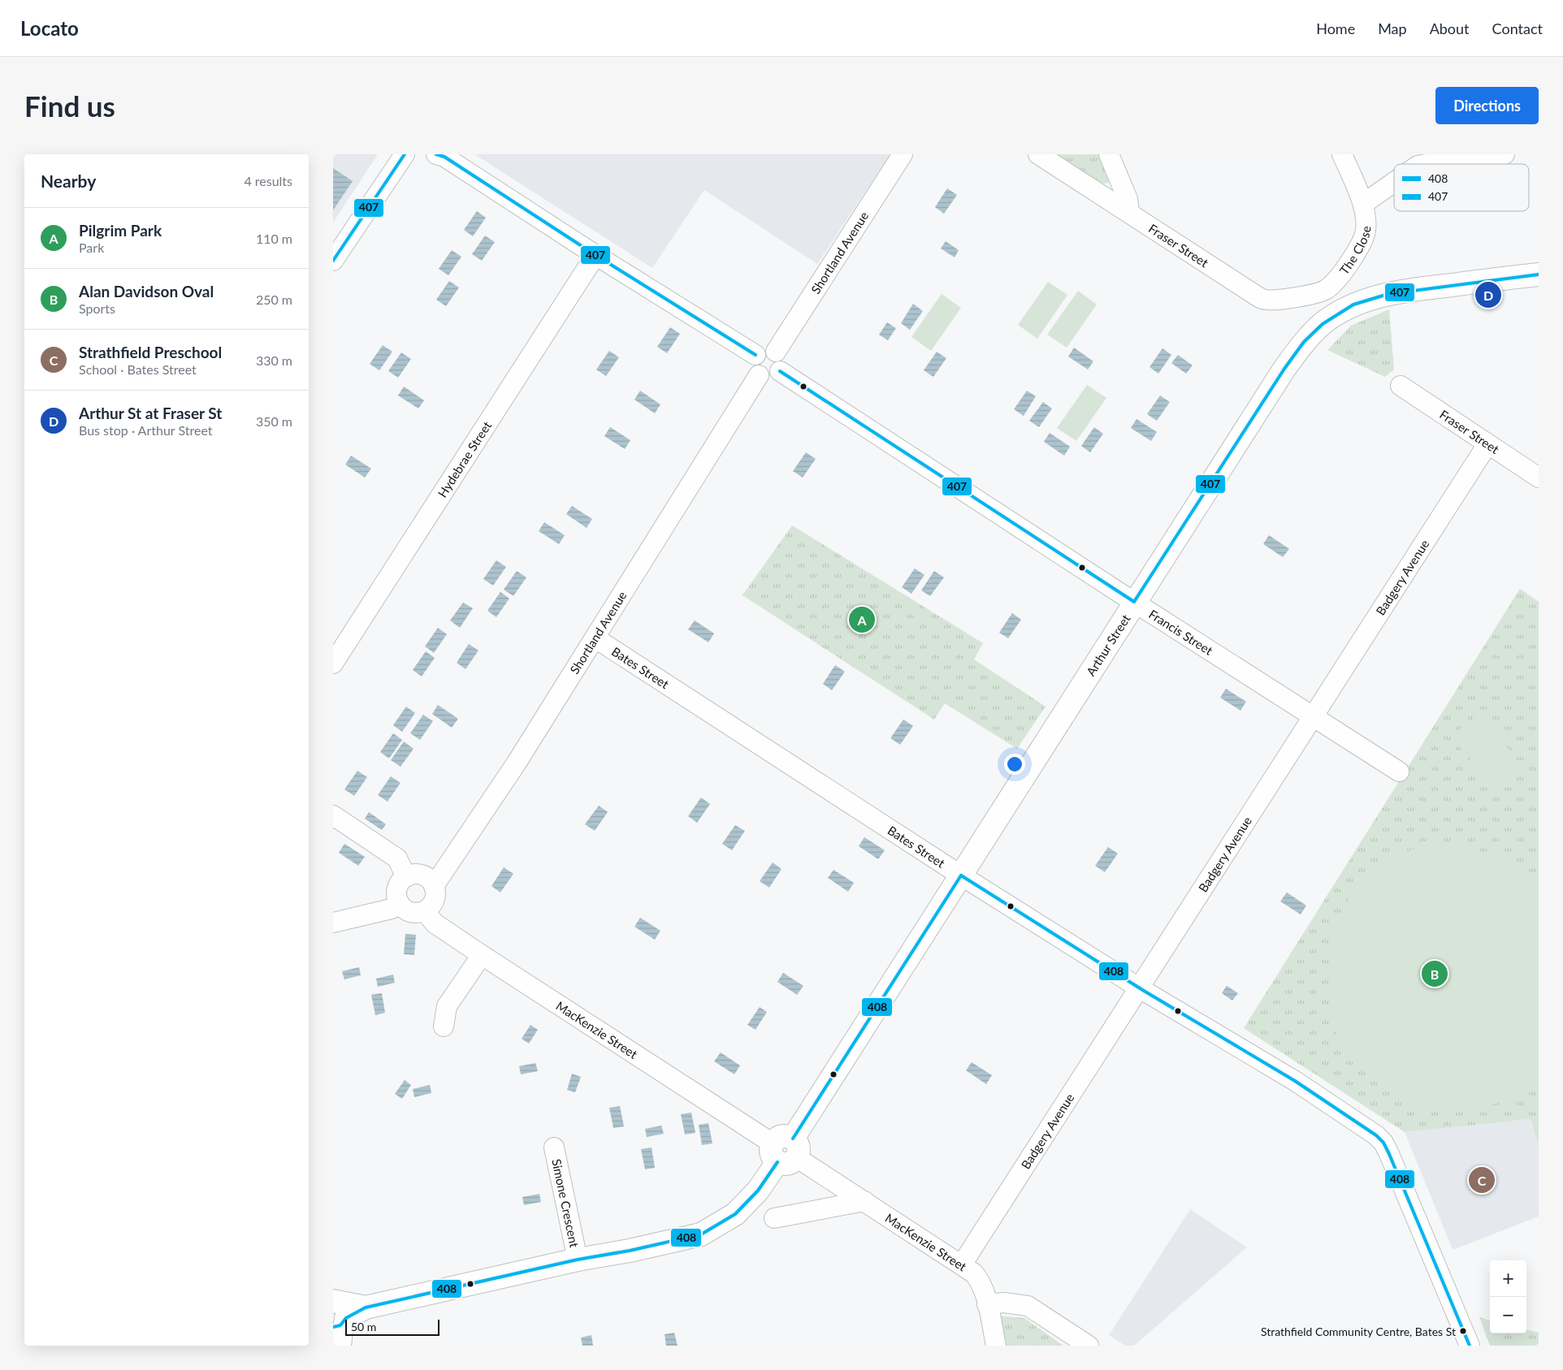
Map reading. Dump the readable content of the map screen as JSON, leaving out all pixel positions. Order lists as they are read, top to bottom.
{
  "streets": {
    "main road": ["Arthur Street"],
    "street": [
      "Fraser Street",
      "The Close",
      "Shortland Avenue",
      "Hydebrae Street",
      "Badgery Avenue",
      "Francis Street",
      "Bates Street",
      "MacKenzie Street",
      "Simone Crescent"
    ]
  },
  "crossings": [
    ["Fraser Street", "The Close"],
    ["Fraser Street", "Badgery Avenue"],
    ["Shortland Avenue", "Francis Street"],
    ["Shortland Avenue", "Bates Street"],
    ["Shortland Avenue", "MacKenzie Street"],
    ["Badgery Avenue", "Francis Street"],
    ["Badgery Avenue", "Bates Street"],
    ["Badgery Avenue", "MacKenzie Street"],
    ["Francis Street", "Arthur Street"],
    ["Arthur Street", "Bates Street"],
    ["Arthur Street", "MacKenzie Street"],
    ["Arthur Street", "Simone Crescent"]
  ],
  "places": ["Strathfield Community Centre, Bates St"],
  "lines": ["transit line 407", "transit line 408"],
  "legend": ["408", "407"],
  "scale_bar": "50 m",
  "page": {
    "header": "Locato",
    "nav": [
      "Home",
      "Map",
      "About",
      "Contact"
    ],
    "buttons": "Directions",
    "title": "Find us",
    "heading": ["Nearby", "4 results"],
    "list": [
      {
        "mark": "A",
        "name": "Pilgrim Park",
        "note": "Park",
        "value": "110 m"
      },
      {
        "mark": "B",
        "name": "Alan Davidson Oval",
        "note": "Sports",
        "value": "250 m"
      },
      {
        "mark": "C",
        "name": "Strathfield Preschool",
        "note": "School · Bates Street",
        "value": "330 m"
      },
      {
        "mark": "D",
        "name": "Arthur St at Fraser St",
        "note": "Bus stop · Arthur Street",
        "value": "350 m"
      }
    ],
    "pins": [
      "D",
      "A",
      "B",
      "C"
    ],
    "map_buttons": ["+", "−"],
    "scale": "50 m"
  }
}
